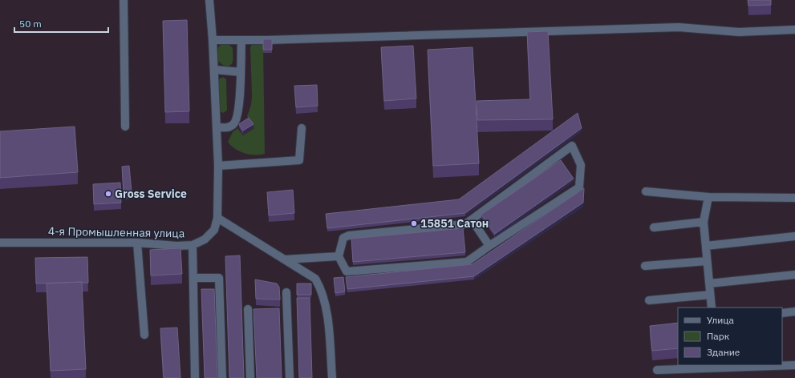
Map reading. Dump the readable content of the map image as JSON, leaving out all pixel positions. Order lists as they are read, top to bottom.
{
  "streets": {
    "street": ["4-я Промышленная улица"]
  },
  "places": ["Gross Service", "15851 Сатон"],
  "legend": ["Улица", "Парк", "Здание"],
  "scale_bar": "50 m"
}
